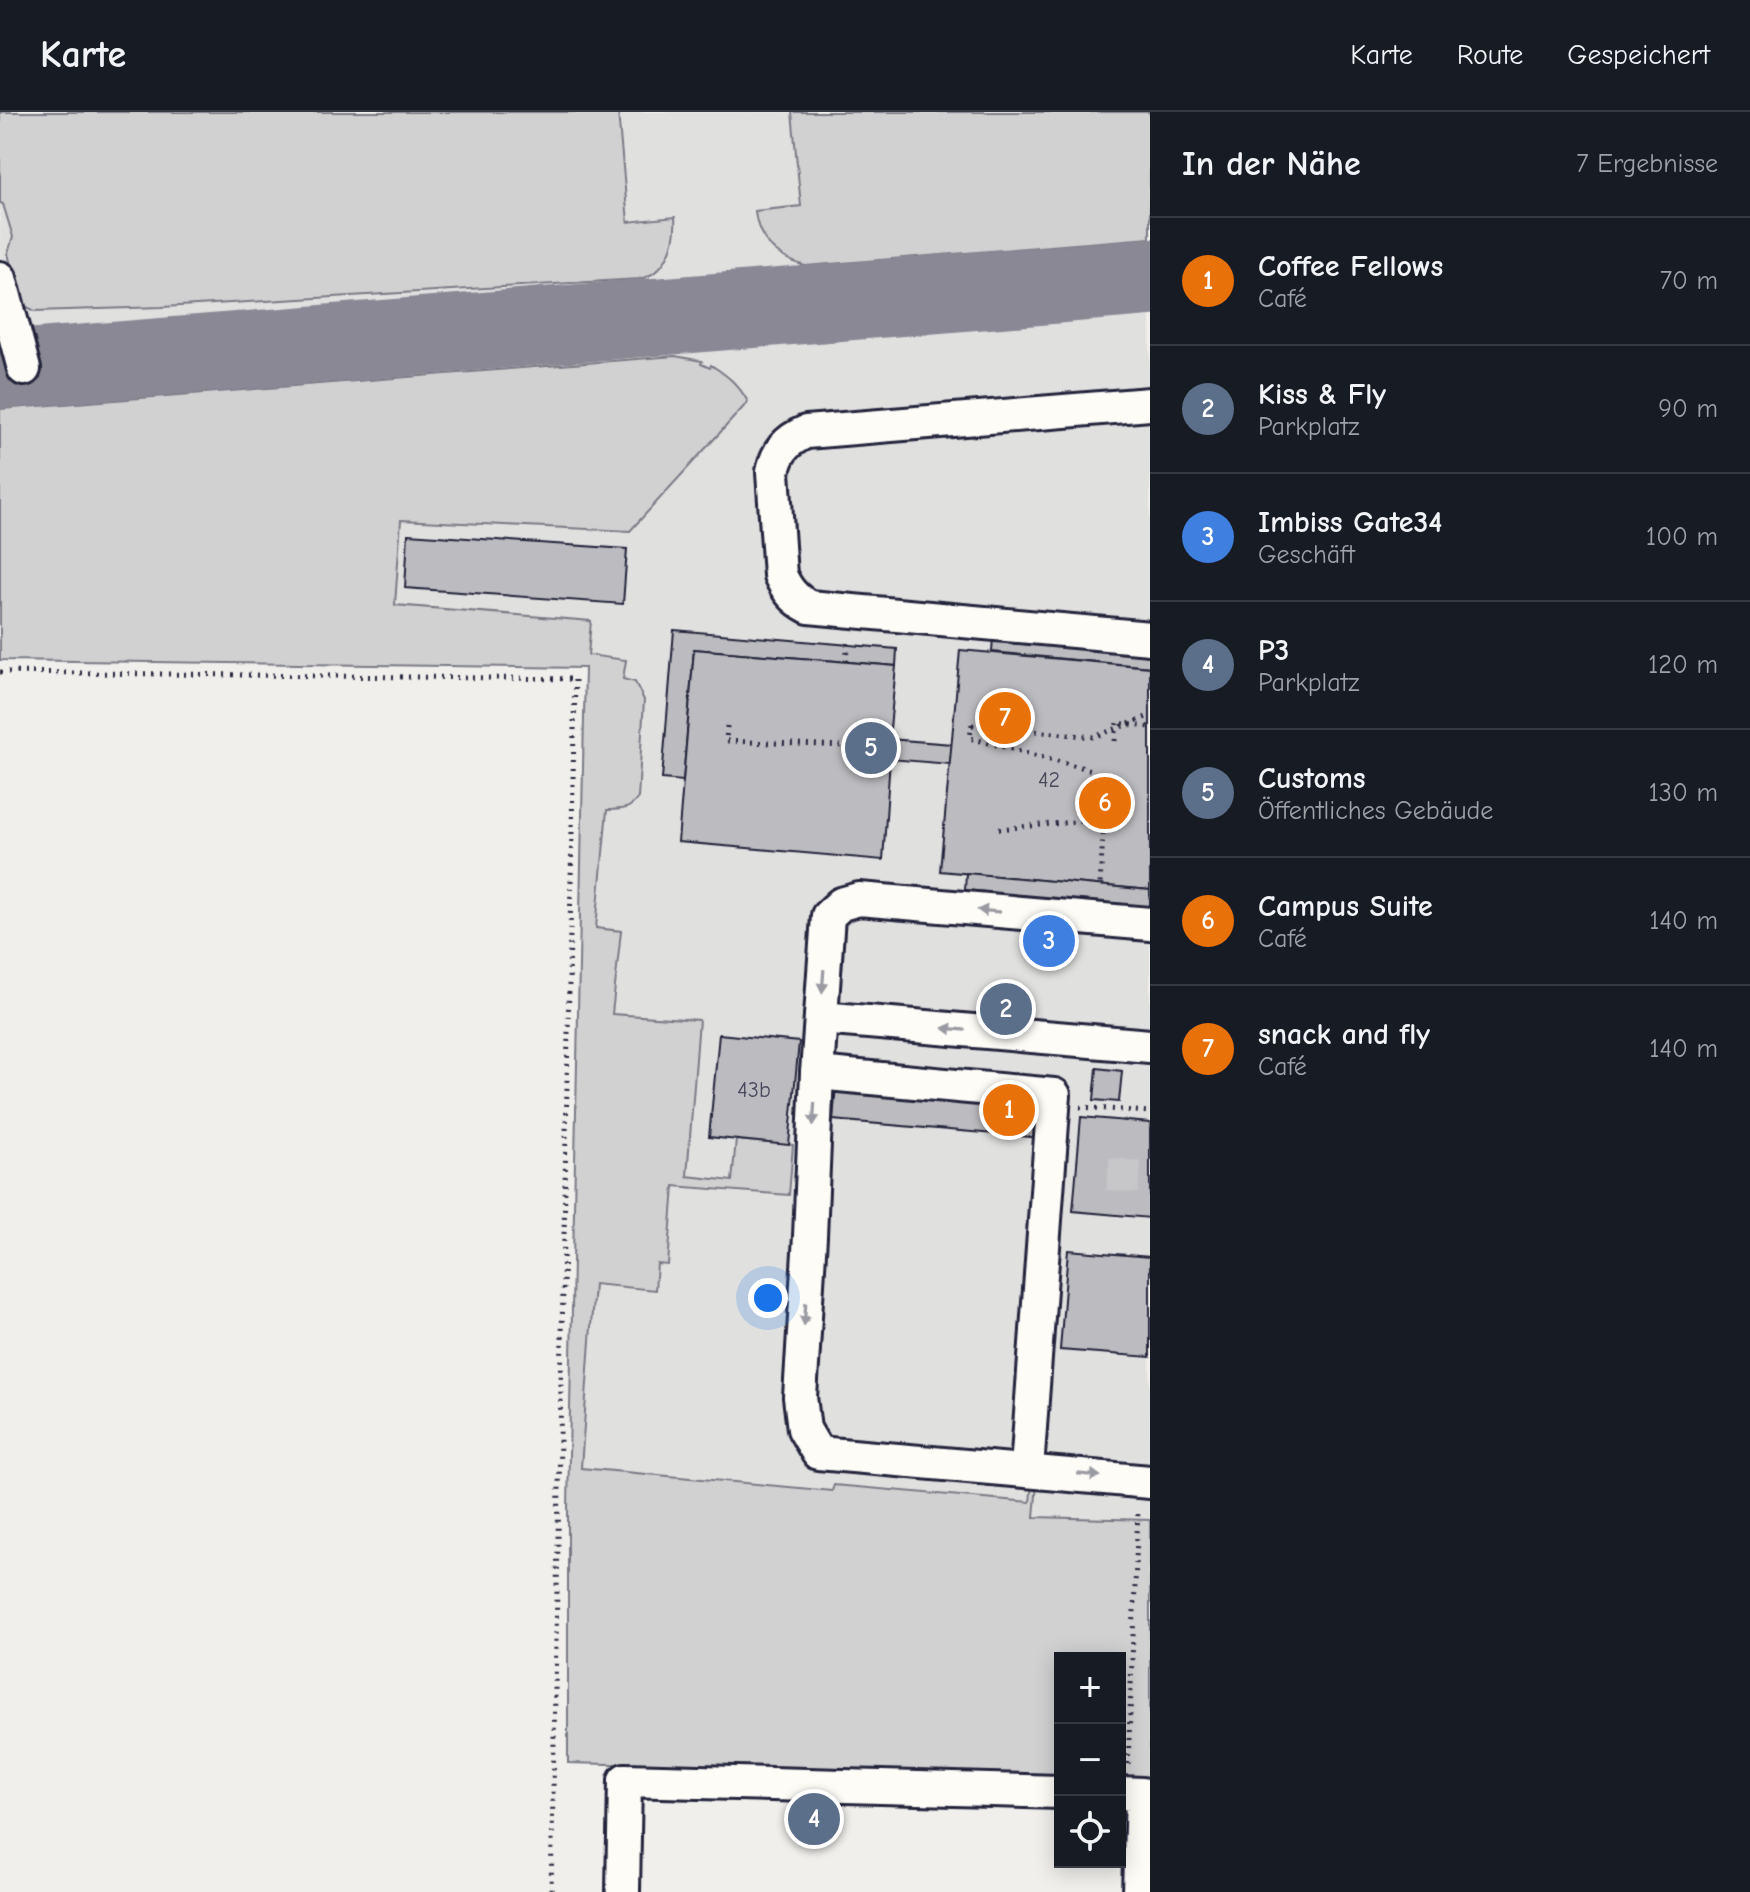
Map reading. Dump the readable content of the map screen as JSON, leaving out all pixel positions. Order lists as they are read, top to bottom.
{
  "house_numbers": ["42", "43b"],
  "page": {
    "header": "Karte",
    "nav": ["Karte", "Route", "Gespeichert"],
    "heading": ["In der Nähe", "7 Ergebnisse"],
    "list": [
      {
        "mark": "1",
        "name": "Coffee Fellows",
        "note": "Café",
        "value": "70 m"
      },
      {
        "mark": "2",
        "name": "Kiss & Fly",
        "note": "Parkplatz",
        "value": "90 m"
      },
      {
        "mark": "3",
        "name": "Imbiss Gate34",
        "note": "Geschäft",
        "value": "100 m"
      },
      {
        "mark": "4",
        "name": "P3",
        "note": "Parkplatz",
        "value": "120 m"
      },
      {
        "mark": "5",
        "name": "Customs",
        "note": "Öffentliches Gebäude",
        "value": "130 m"
      },
      {
        "mark": "6",
        "name": "Campus Suite",
        "note": "Café",
        "value": "140 m"
      },
      {
        "mark": "7",
        "name": "snack and fly",
        "note": "Café",
        "value": "140 m"
      }
    ],
    "pins": [
      "7",
      "5",
      "6",
      "3",
      "2",
      "1",
      "4"
    ],
    "map_buttons": ["+", "−"]
  }
}
